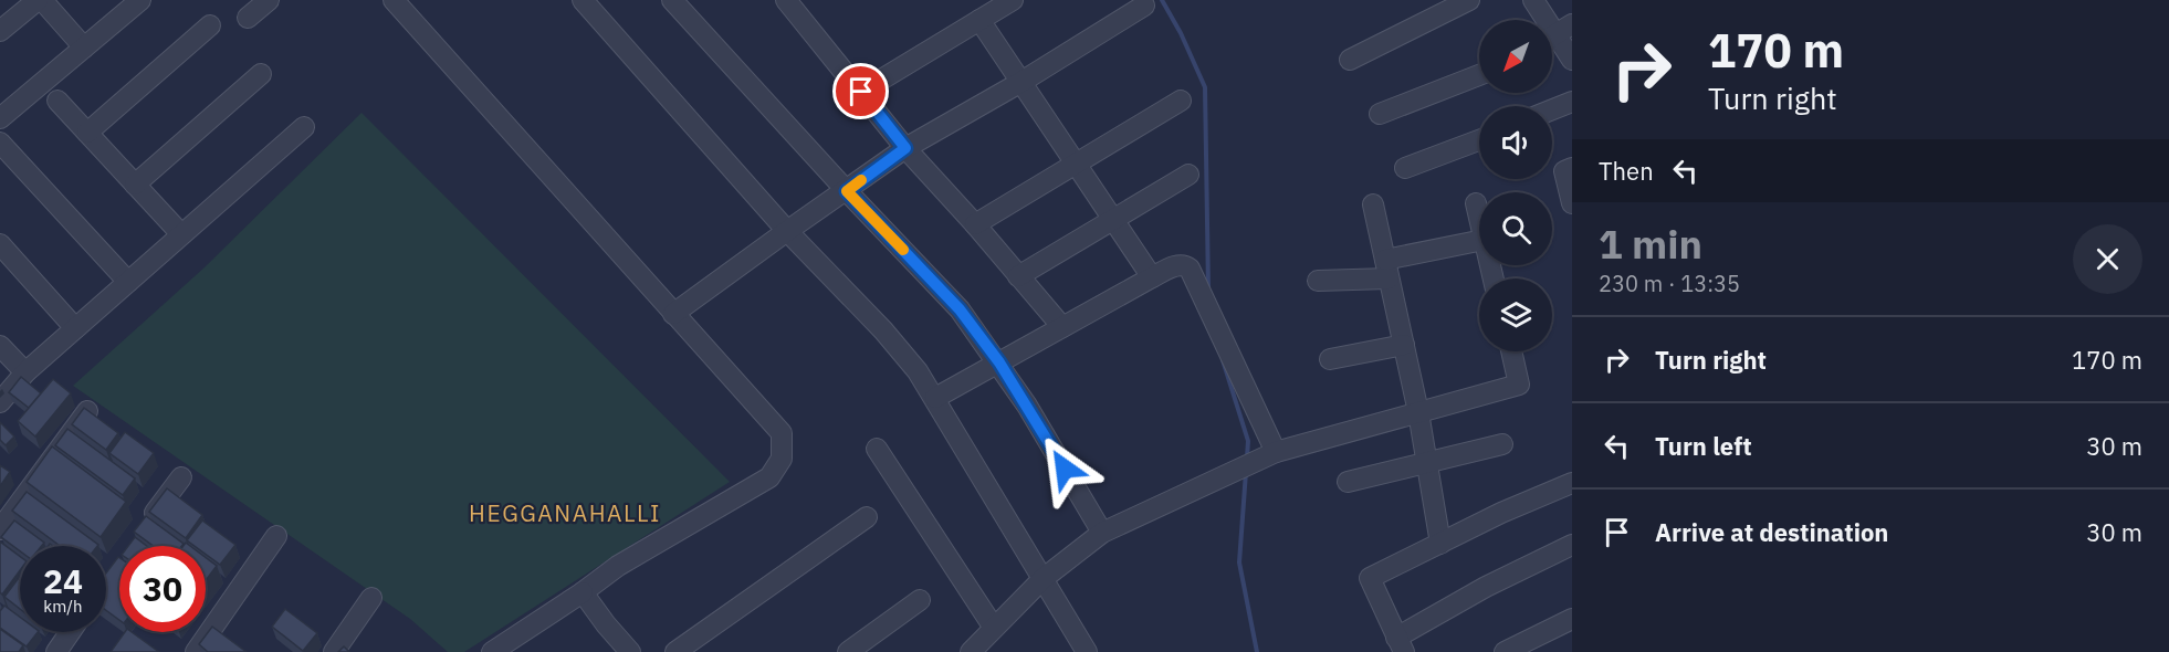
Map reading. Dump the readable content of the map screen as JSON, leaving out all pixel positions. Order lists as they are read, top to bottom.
{
  "districts": ["HEGGANAHALLI"],
  "north": "bottom left",
  "page": {
    "turn": ["170 m", "Turn right"],
    "then": "Then",
    "heading": ["1 min", "230 m · 13:35"],
    "list": [
      {
        "name": "Turn right",
        "value": "170 m"
      },
      {
        "name": "Turn left",
        "value": "30 m"
      },
      {
        "name": "Arrive at destination",
        "value": "30 m"
      }
    ],
    "speed": "24 km/h",
    "limit": "30"
  }
}
